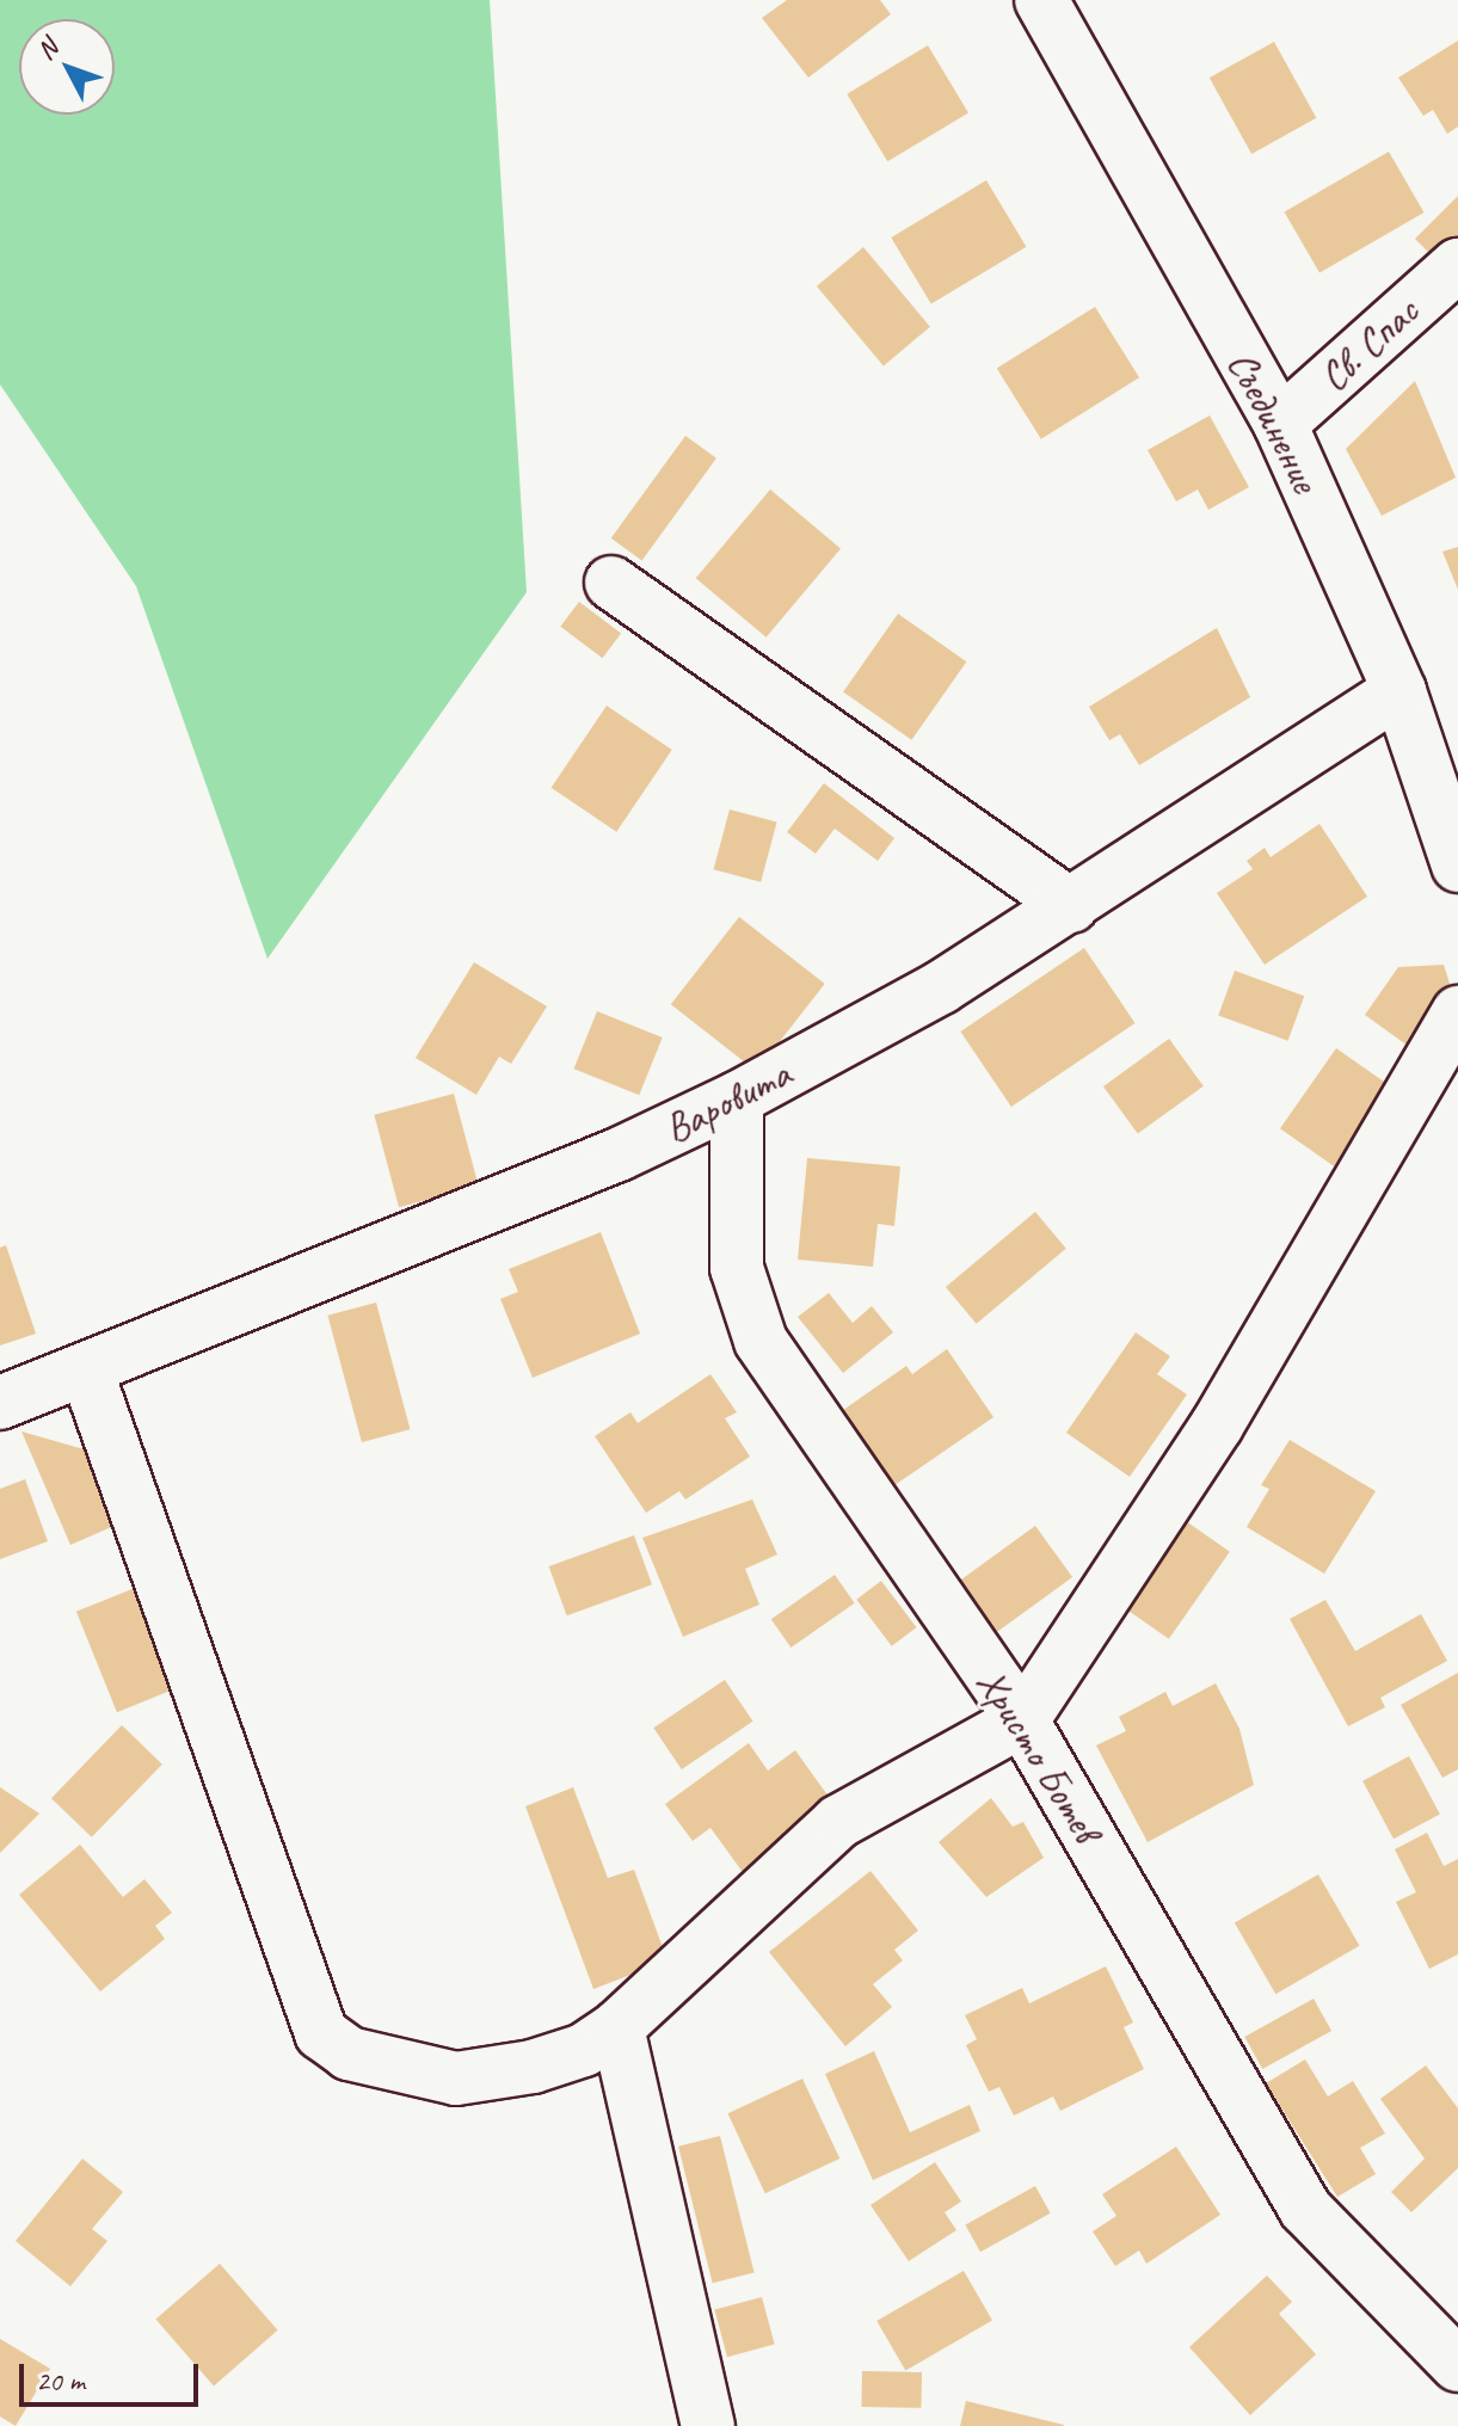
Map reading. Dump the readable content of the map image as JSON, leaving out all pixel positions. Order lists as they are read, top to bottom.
{
  "streets": {
    "street": [
      "Св. Спас",
      "Съединение",
      "Варовита",
      "Христо Ботев"
    ]
  },
  "crossings": [
    ["Св. Спас", "Съединение"],
    ["Съединение", "Варовита"],
    ["Варовита", "Христо Ботев"]
  ],
  "scale_bar": "20 m",
  "north": "top left"
}
